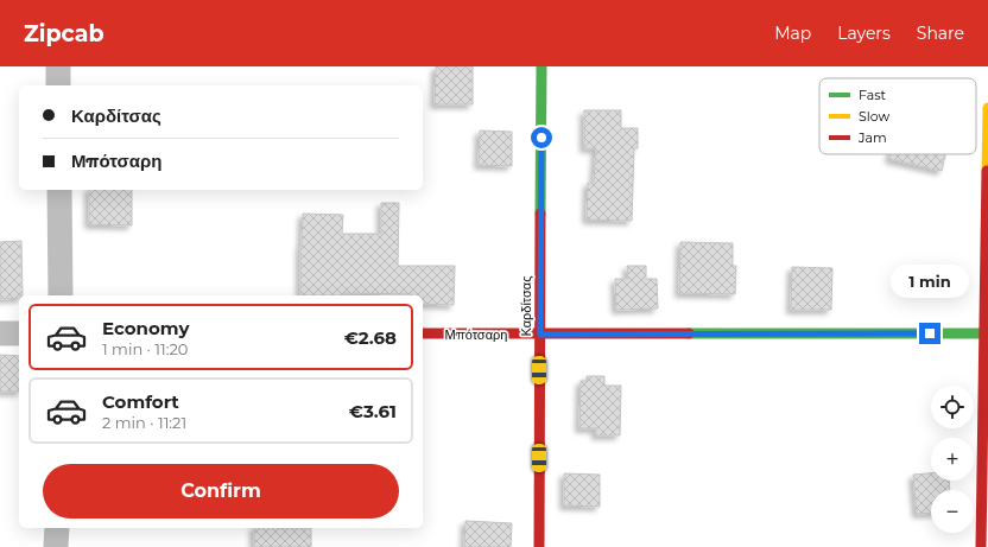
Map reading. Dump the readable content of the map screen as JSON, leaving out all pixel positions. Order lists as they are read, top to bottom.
{
  "streets": {
    "street": ["Καρδίτσας", "Μπότσαρη"]
  },
  "crossings": [
    ["Καρδίτσας", "Μπότσαρη"]
  ],
  "legend": ["Fast", "Slow", "Jam"],
  "page": {
    "header": "Zipcab",
    "nav": ["Map", "Layers", "Share"],
    "banner": ["Καρδίτσας", "Μπότσαρη"],
    "bubble": "1 min",
    "list": [
      {
        "name": "Economy",
        "note": "1 min · 11:20",
        "value": "€2.68"
      },
      {
        "name": "Comfort",
        "note": "2 min · 11:21",
        "value": "€3.61"
      }
    ],
    "map_buttons": ["+", "−"],
    "buttons": "Confirm"
  }
}
